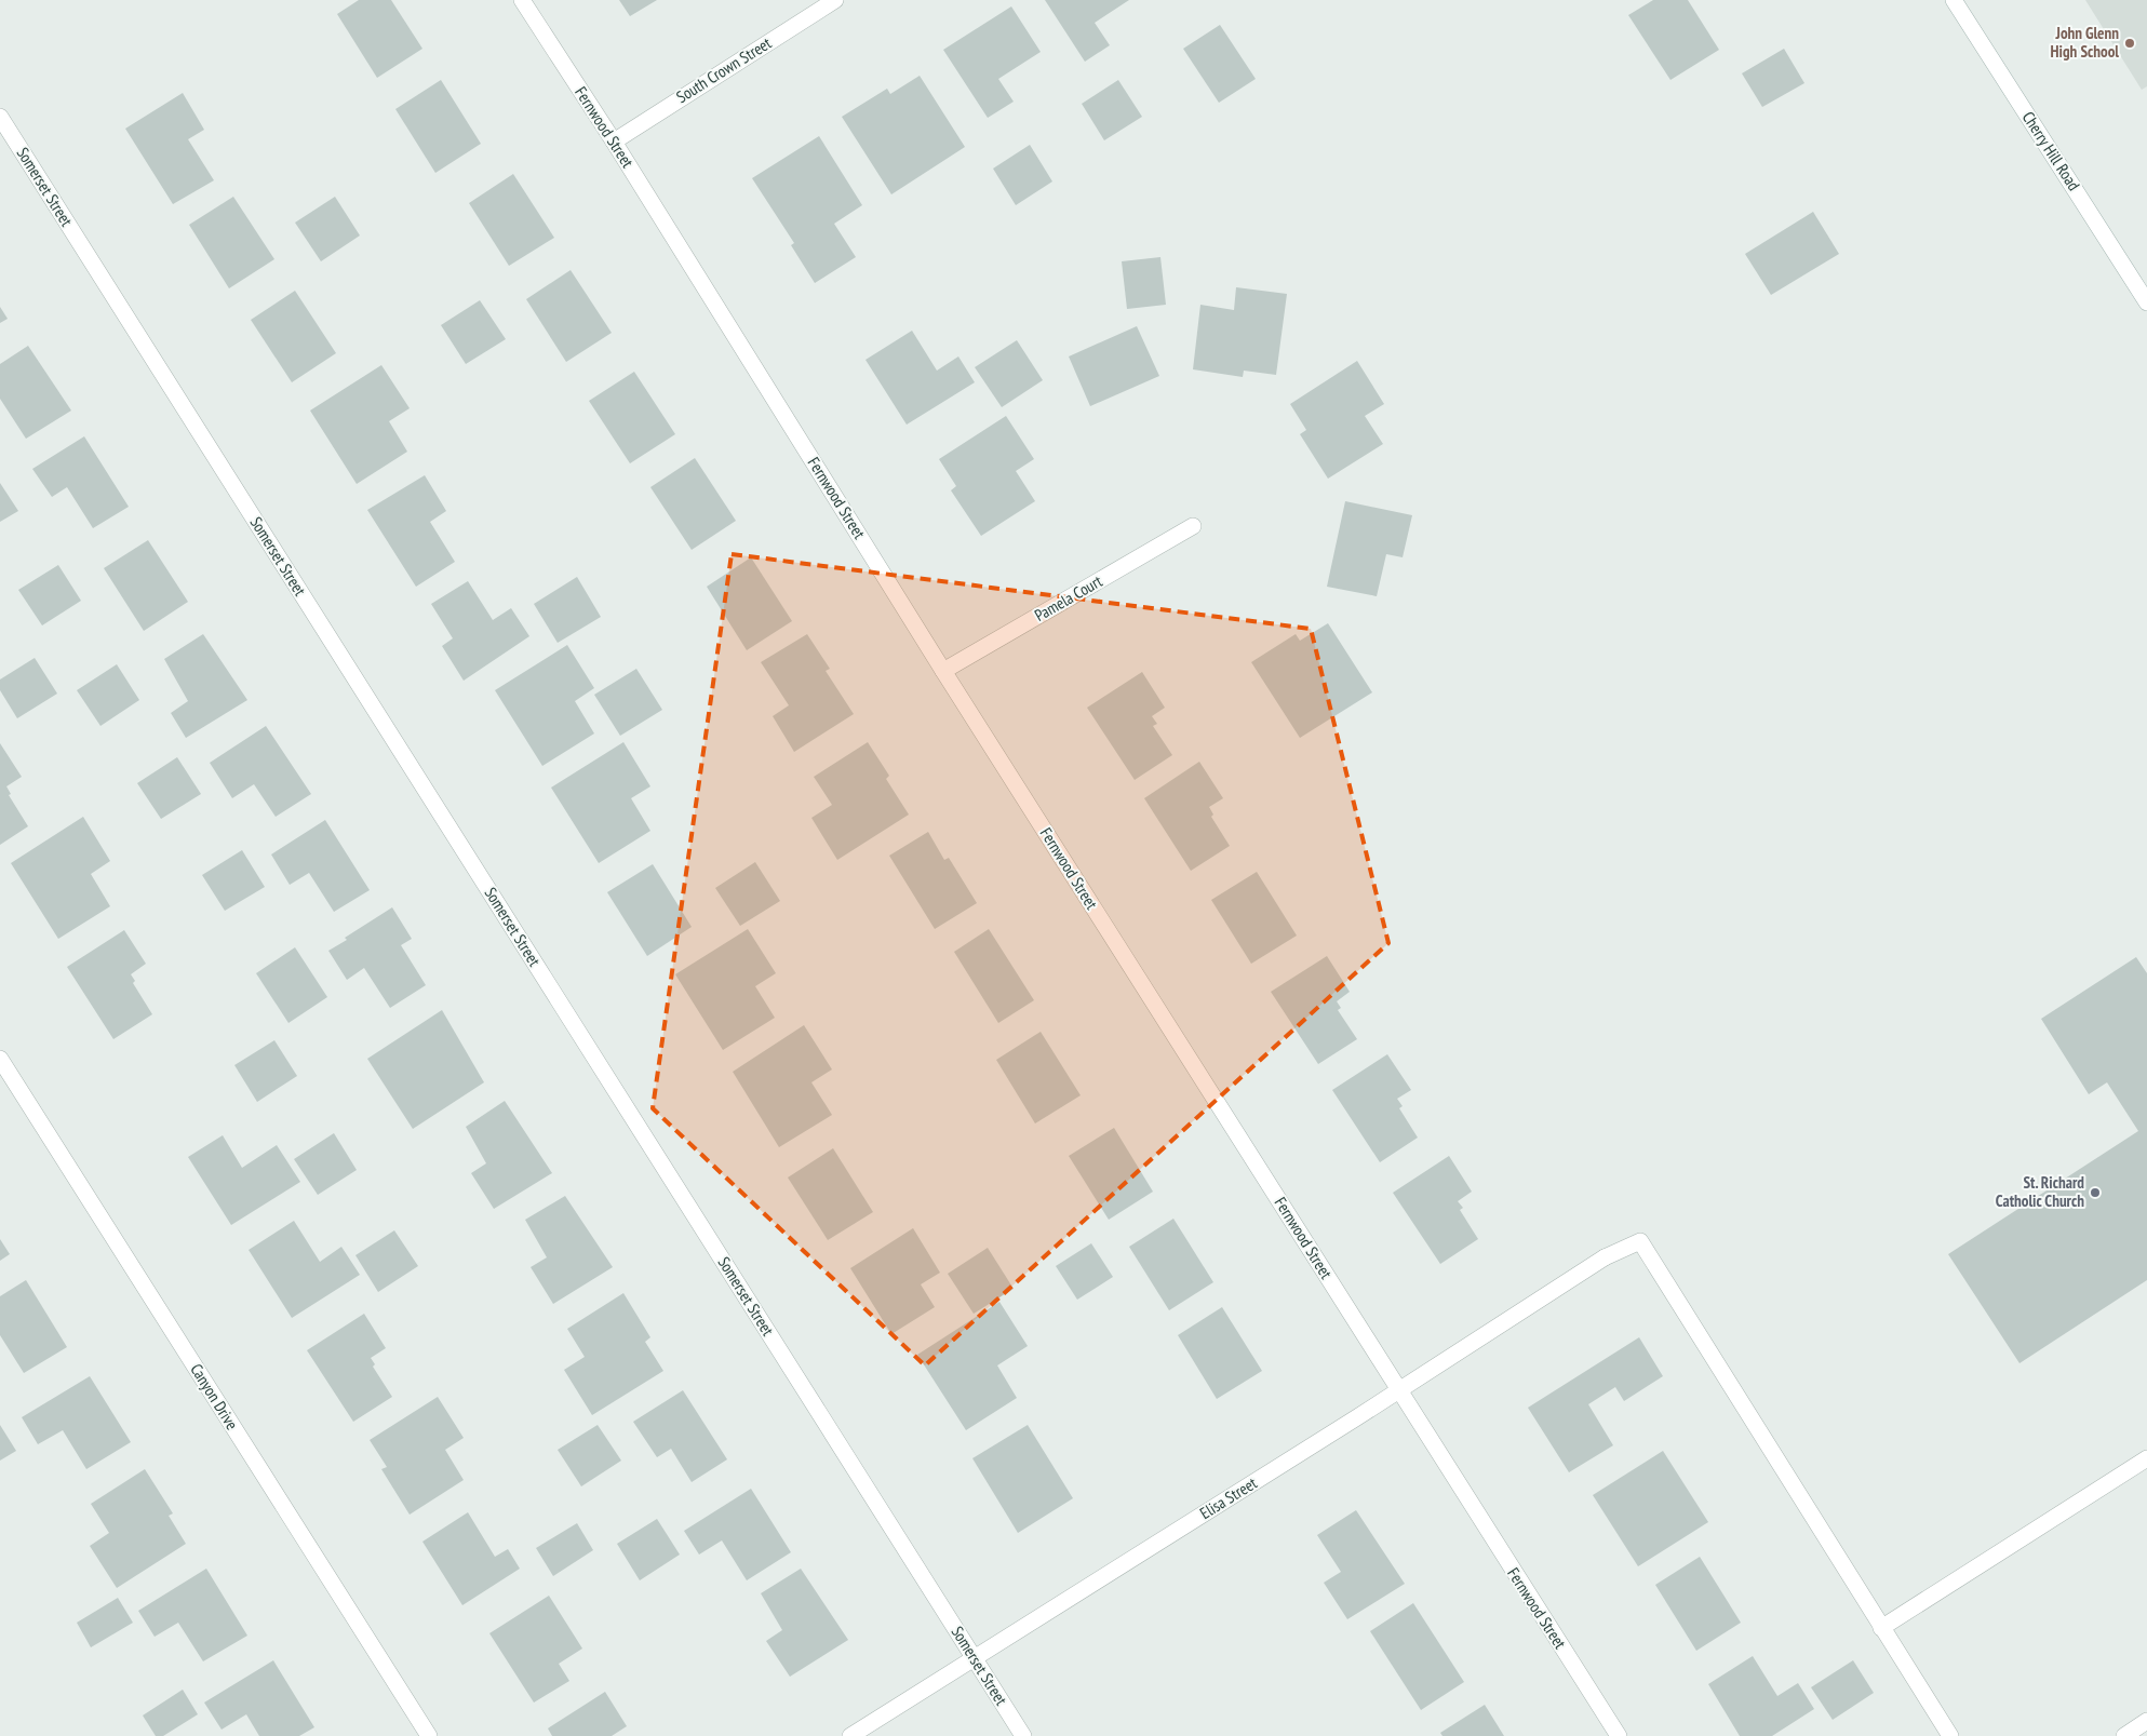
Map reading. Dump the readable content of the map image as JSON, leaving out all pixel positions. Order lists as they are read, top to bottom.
{
  "streets": {
    "street": [
      "South Crown Street",
      "Fernwood Street",
      "Cherry Hill Road",
      "Somerset Street",
      "Pamela Court",
      "Canyon Drive",
      "Elisa Street"
    ]
  },
  "crossings": [
    ["South Crown Street", "Fernwood Street"],
    ["Fernwood Street", "Pamela Court"],
    ["Fernwood Street", "Elisa Street"],
    ["Somerset Street", "Elisa Street"]
  ],
  "places": ["John Glenn High School", "St. Richard Catholic Church"]
}
